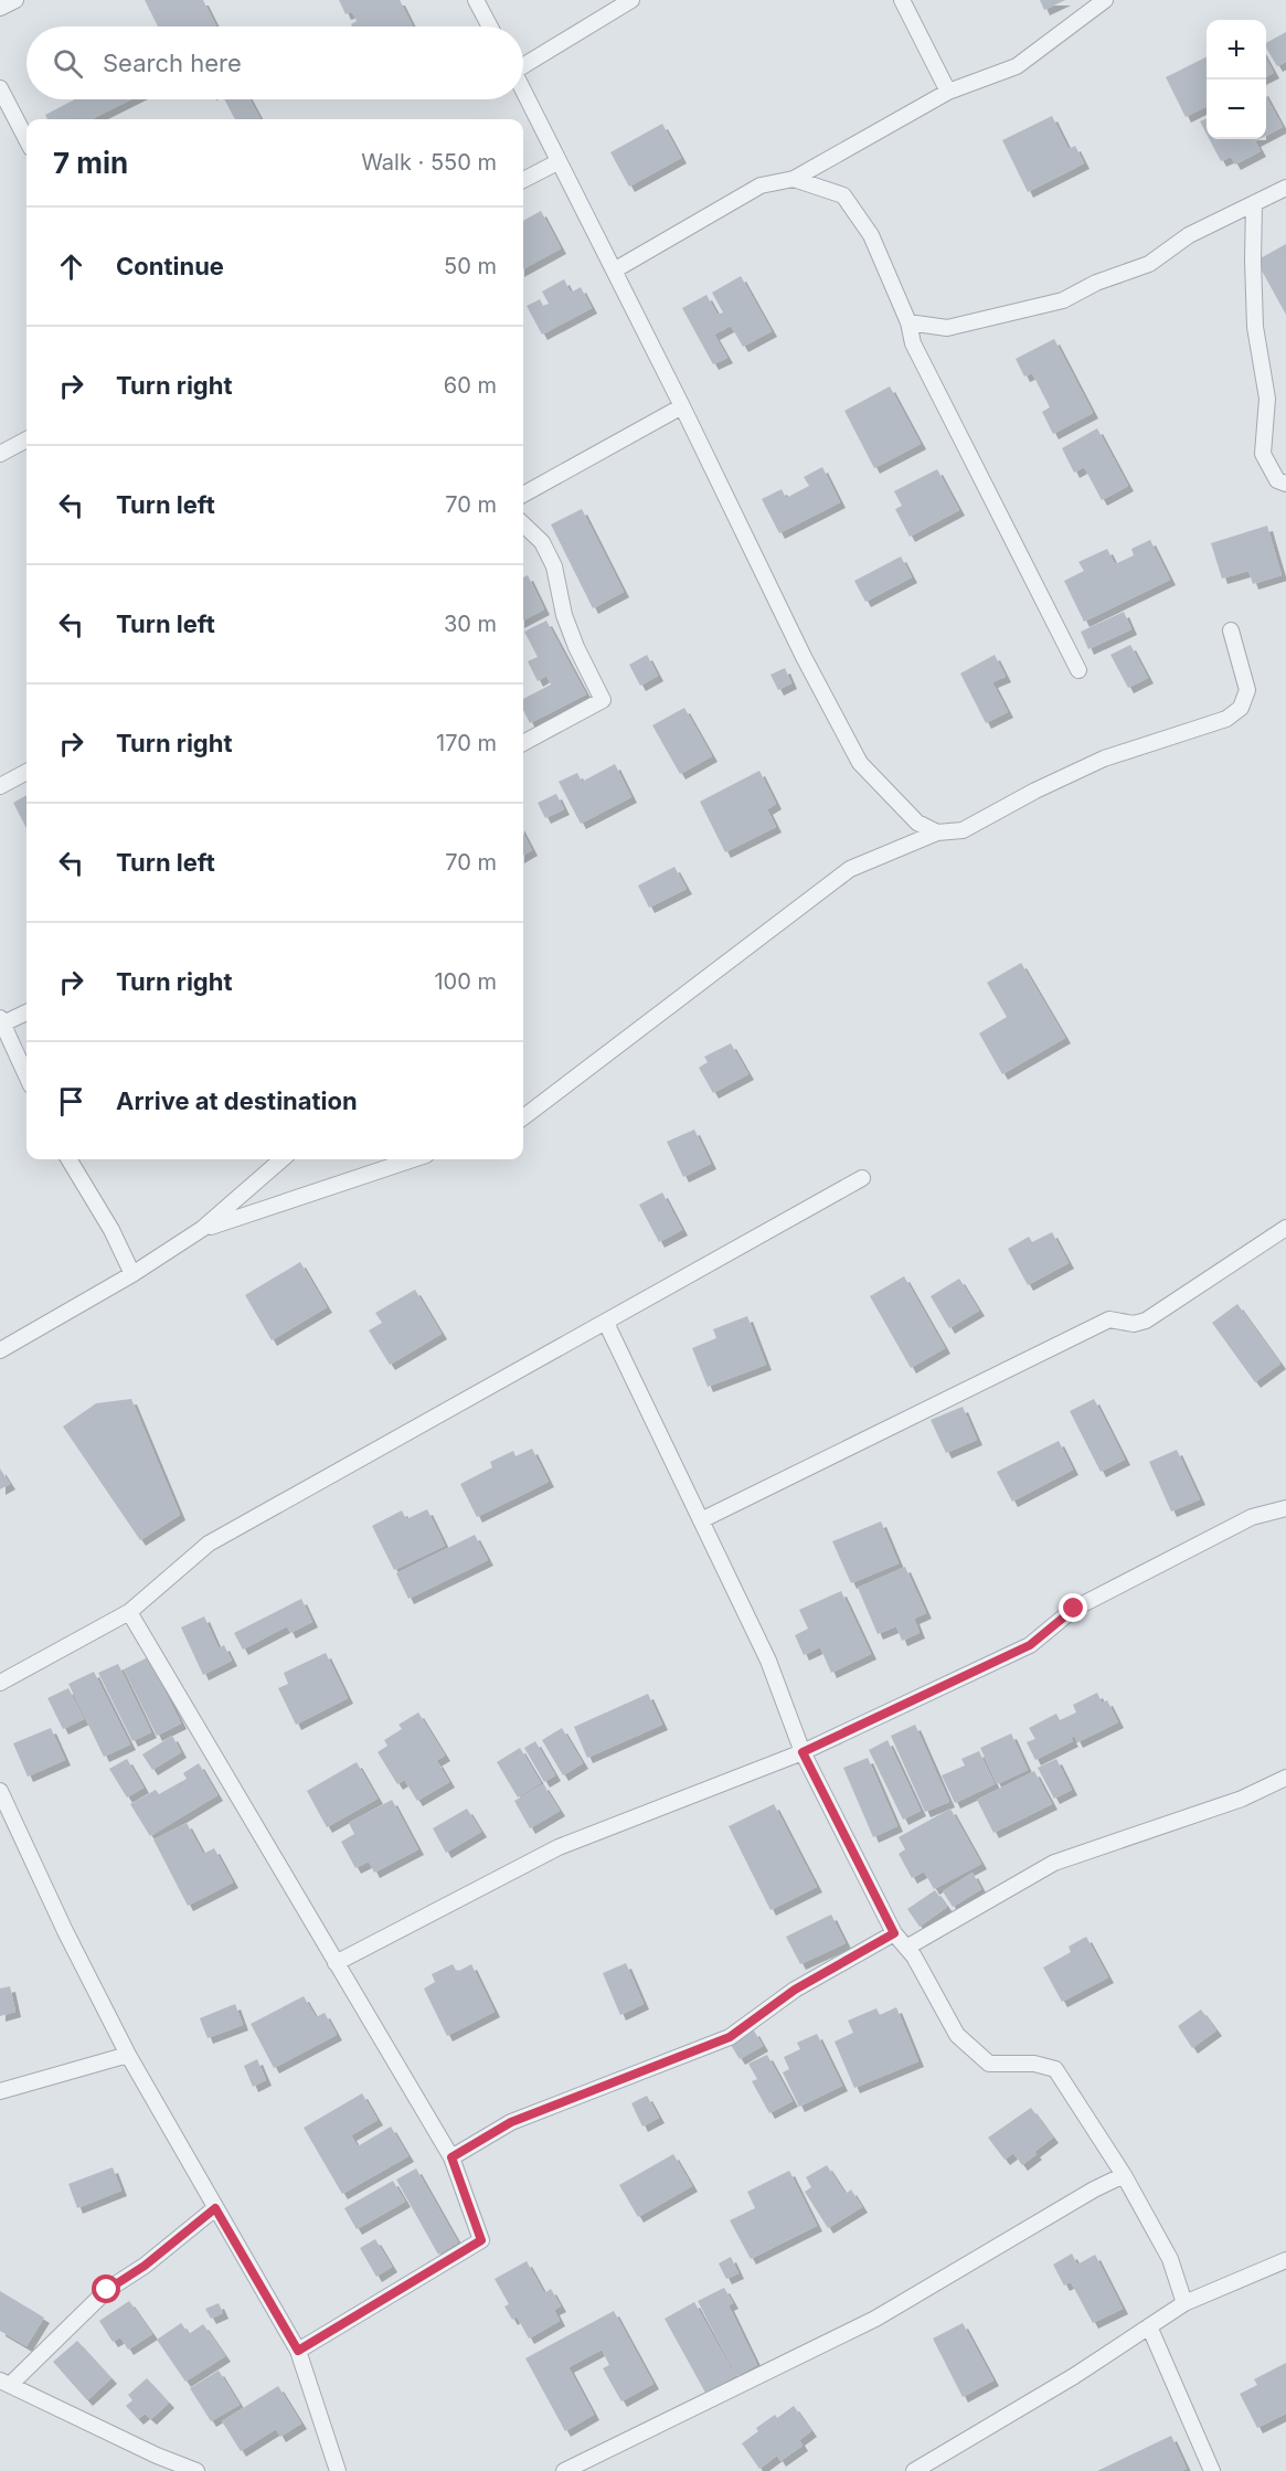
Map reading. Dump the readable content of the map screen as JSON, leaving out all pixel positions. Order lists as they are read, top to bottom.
{
  "page": {
    "map_buttons": ["+", "−"],
    "search": "Search here",
    "heading": ["7 min", "Walk · 550 m"],
    "list": [
      ["Continue", "50 m"],
      ["Turn right", "60 m"],
      ["Turn left", "70 m"],
      ["Turn left", "30 m"],
      ["Turn right", "170 m"],
      ["Turn left", "70 m"],
      ["Turn right", "100 m"],
      "Arrive at destination"
    ]
  }
}
